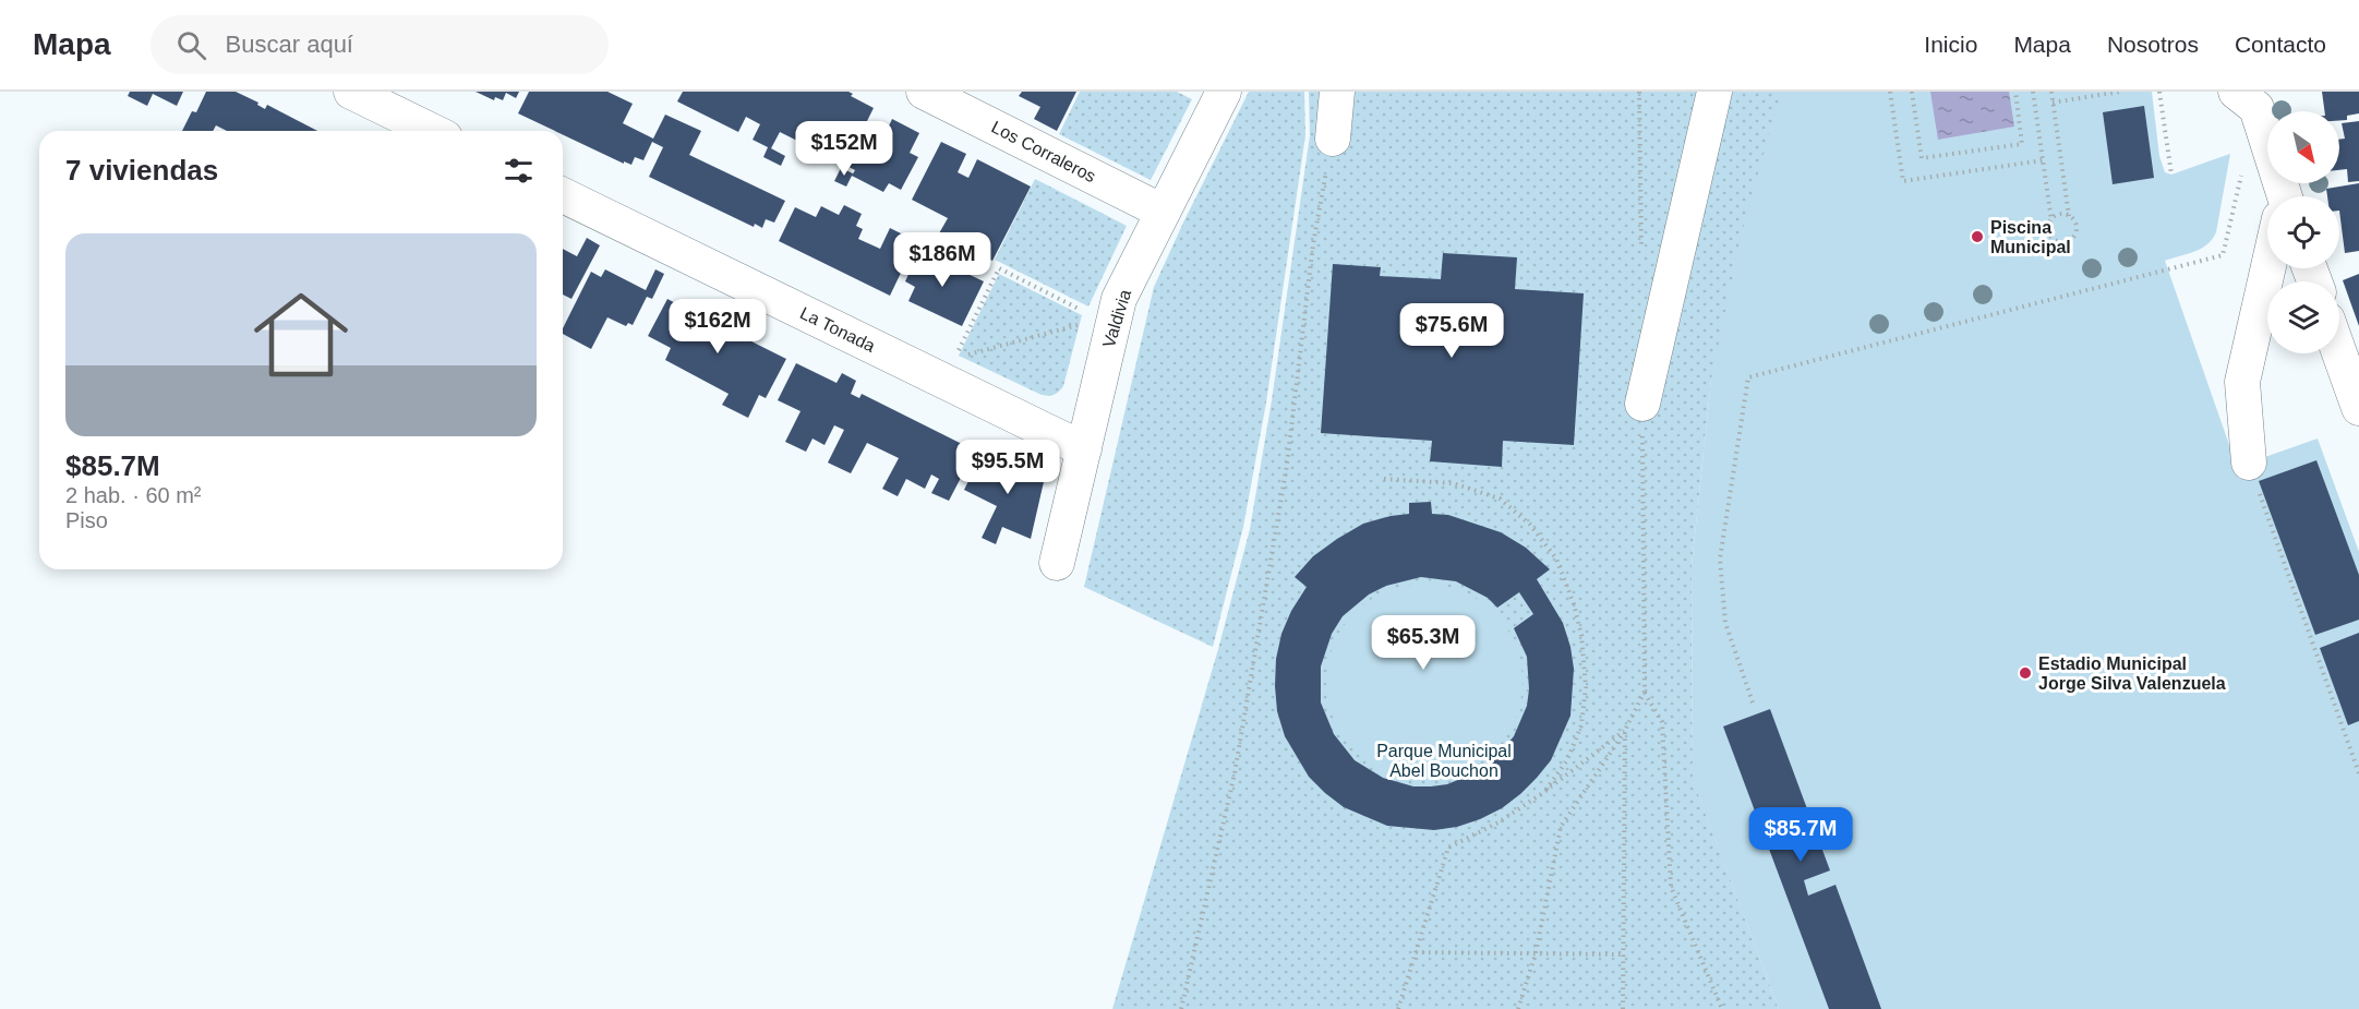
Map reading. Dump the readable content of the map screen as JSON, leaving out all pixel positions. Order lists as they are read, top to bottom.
{
  "streets": {
    "street": ["Los Corraleros", "Valdivia", "La Tonada"]
  },
  "crossings": [
    ["Los Corraleros", "Valdivia"],
    ["Valdivia", "La Tonada"]
  ],
  "parks": ["Parque Municipal Abel Bouchon"],
  "places": ["Piscina Municipal", "Estadio Municipal Jorge Silva Valenzuela"],
  "north": "bottom right",
  "page": {
    "header": "Mapa",
    "search": "Buscar aquí",
    "nav": [
      "Inicio",
      "Mapa",
      "Nosotros",
      "Contacto"
    ],
    "price": [
      "$152M",
      "$186M",
      "$162M",
      "$75.6M",
      "$95.5M",
      "$65.3M",
      "$85.7M"
    ],
    "heading": "7 viviendas",
    "list": [
      {
        "name": "$85.7M",
        "note": "2 hab. · 60 m² · Piso"
      }
    ]
  }
}
